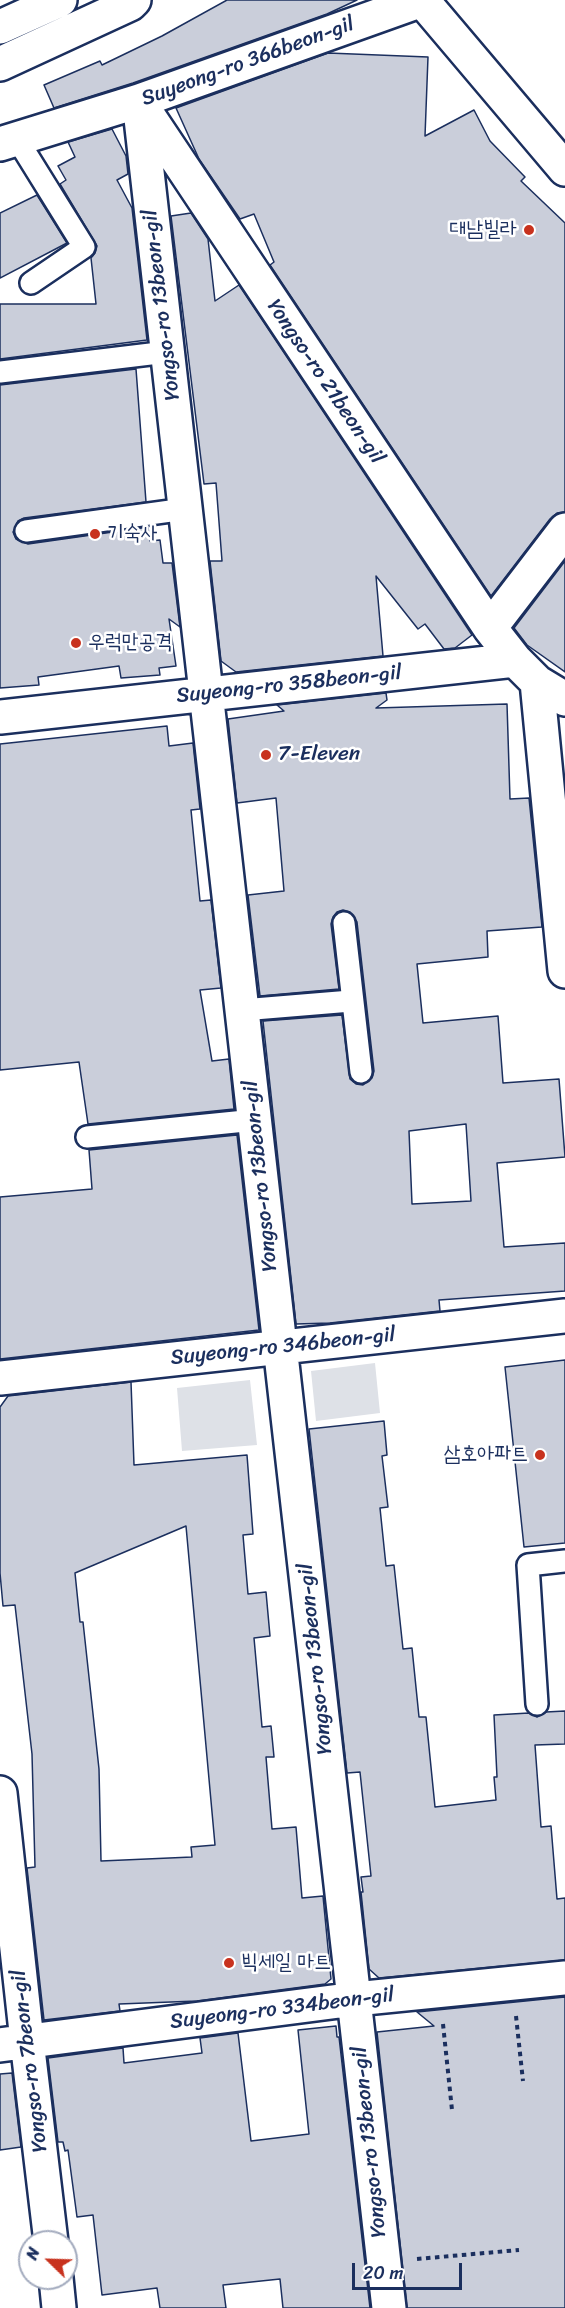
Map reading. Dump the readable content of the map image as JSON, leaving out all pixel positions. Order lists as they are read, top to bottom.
{
  "streets": {
    "street": [
      "Suyeong-ro 366beon-gil",
      "Yongso-ro 13beon-gil",
      "Yongso-ro 21beon-gil",
      "Suyeong-ro 358beon-gil",
      "Suyeong-ro 346beon-gil",
      "Suyeong-ro 334beon-gil",
      "Yongso-ro 7beon-gil"
    ]
  },
  "crossings": [
    ["Suyeong-ro 366beon-gil", "Yongso-ro 13beon-gil"],
    ["Suyeong-ro 366beon-gil", "Yongso-ro 21beon-gil"],
    ["Yongso-ro 13beon-gil", "Yongso-ro 21beon-gil"],
    ["Yongso-ro 13beon-gil", "Suyeong-ro 358beon-gil"],
    ["Yongso-ro 13beon-gil", "Suyeong-ro 346beon-gil"],
    ["Yongso-ro 13beon-gil", "Suyeong-ro 334beon-gil"],
    ["Yongso-ro 21beon-gil", "Suyeong-ro 358beon-gil"],
    ["Suyeong-ro 334beon-gil", "Yongso-ro 7beon-gil"]
  ],
  "places": [
    "대남빌라",
    "기숙사",
    "우럭만공격",
    "7-Eleven",
    "삼호아파트",
    "빅세일 마트"
  ],
  "scale_bar": "20 m",
  "north": "top left"
}
